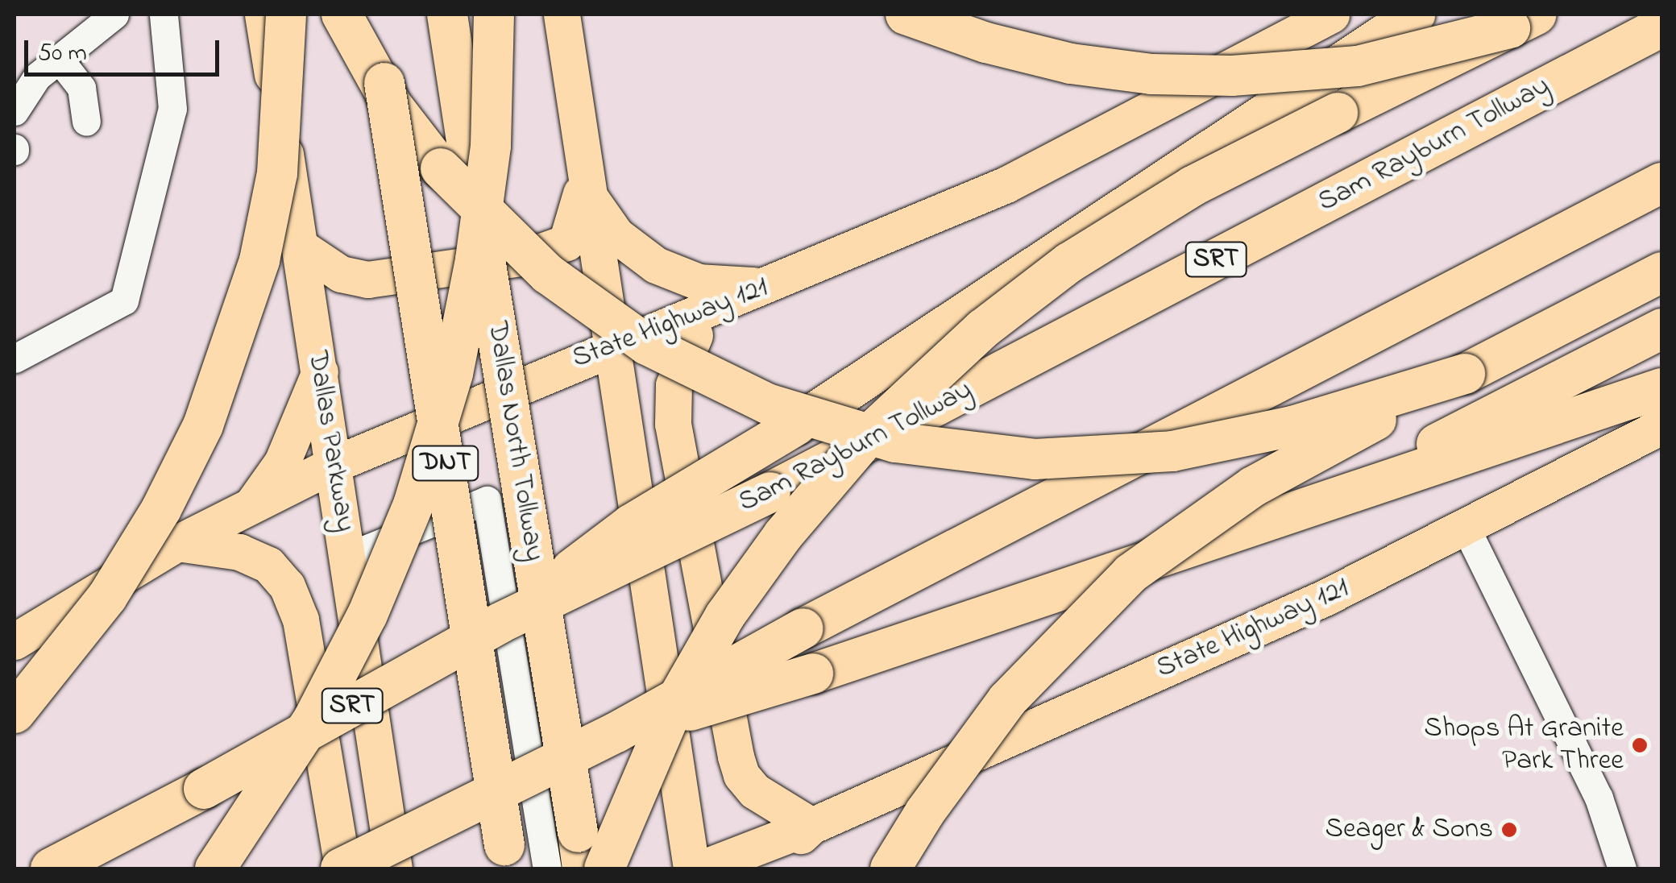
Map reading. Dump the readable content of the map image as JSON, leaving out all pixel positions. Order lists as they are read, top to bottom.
{
  "streets": {
    "highway": [
      "Sam Rayburn Tollway",
      "SRT",
      "Dallas North Tollway",
      "DNT"
    ],
    "main road": ["State Highway 121", "Dallas Parkway"]
  },
  "crossings": [
    ["State Highway 121", "Dallas Parkway"]
  ],
  "places": ["Shops At Granite Park Three", "Seager & Sons"],
  "scale_bar": "50 m"
}
